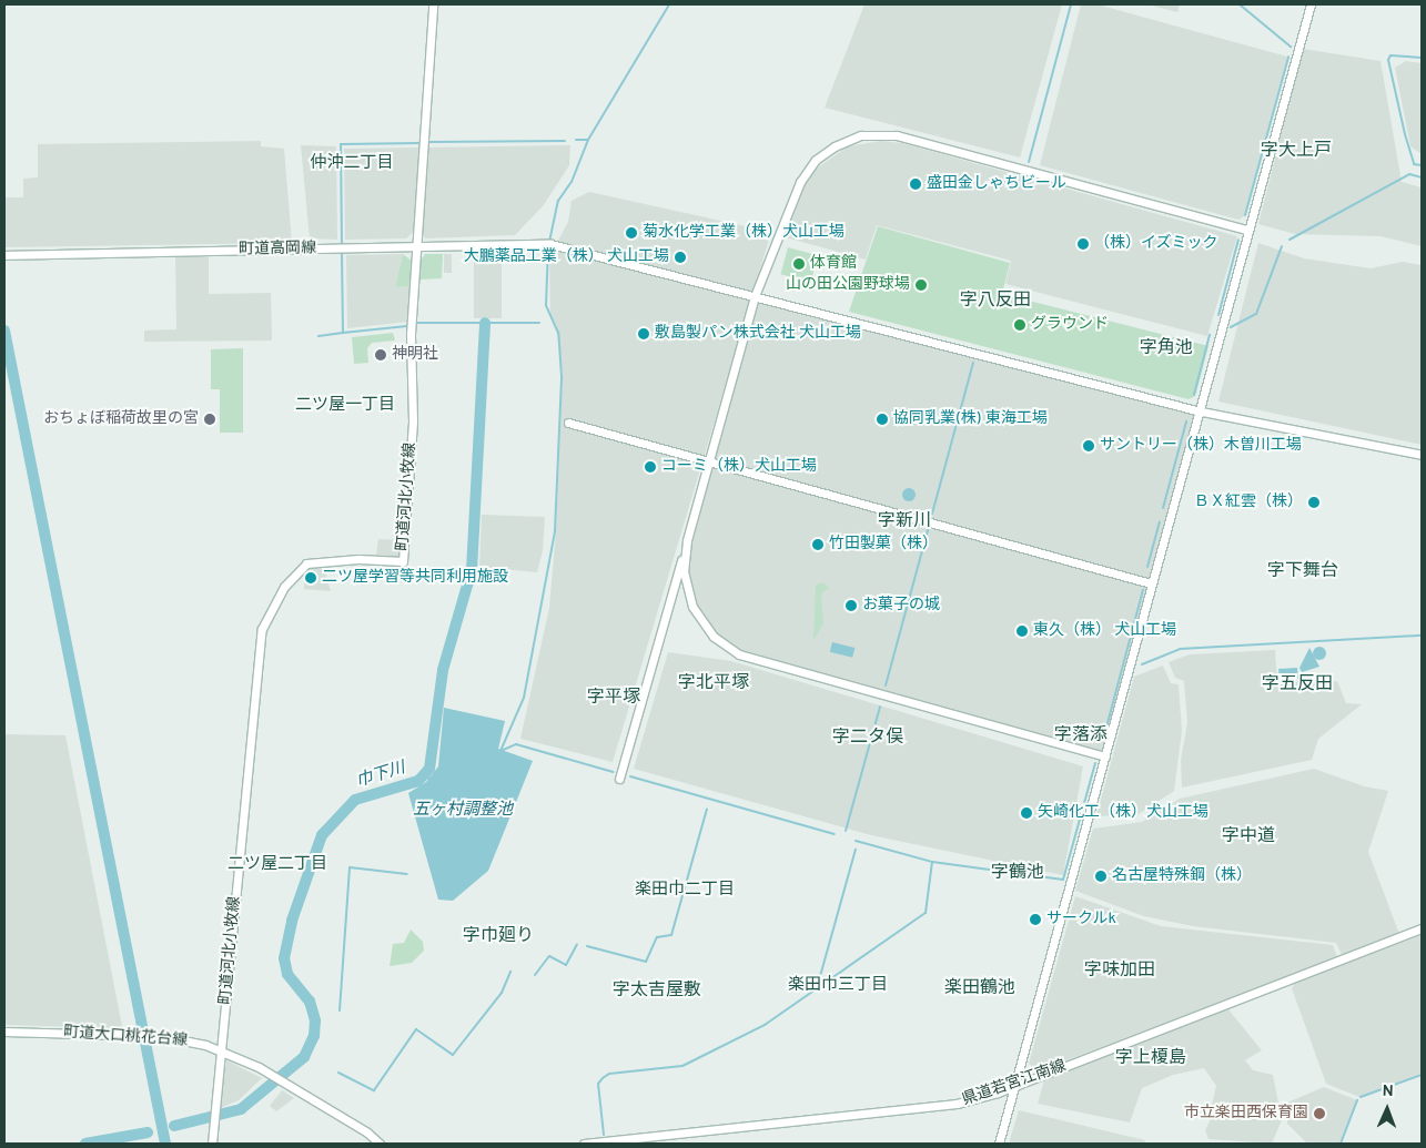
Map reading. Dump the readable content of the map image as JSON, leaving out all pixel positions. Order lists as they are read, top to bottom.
{
  "streets": {
    "street": [
      "町道高岡線",
      "町道河北小牧線",
      "町道大口桃花台線",
      "県道若宮江南線"
    ]
  },
  "crossings": [
    ["町道高岡線", "町道河北小牧線"],
    ["町道河北小牧線", "町道大口桃花台線"]
  ],
  "districts": [
    "字大上戸",
    "仲沖二丁目",
    "字八反田",
    "字角池",
    "二ツ屋一丁目",
    "字新川",
    "字下舞台",
    "字北平塚",
    "字五反田",
    "字平塚",
    "字落添",
    "字二タ俣",
    "字中道",
    "二ツ屋二丁目",
    "字鶴池",
    "楽田巾二丁目",
    "字巾廻り",
    "字味加田",
    "楽田巾三丁目",
    "楽田鶴池",
    "字太吉屋敷",
    "字上榎島"
  ],
  "water": ["巾下川", "五ヶ村調整池"],
  "places": [
    "盛田金しゃちビール",
    "菊水化学工業（株）犬山工場",
    "（株）イズミック",
    "大鵬薬品工業（株） 犬山工場",
    "体育館",
    "山の田公園野球場",
    "グラウンド",
    "敷島製パン株式会社 犬山工場",
    "神明社",
    "おちょぼ稲荷故里の宮",
    "協同乳業(株) 東海工場",
    "サントリー（株）木曽川工場",
    "コーミ（株）犬山工場",
    "ＢＸ紅雲（株）",
    "竹田製菓（株）",
    "二ツ屋学習等共同利用施設",
    "お菓子の城",
    "東久（株） 犬山工場",
    "矢崎化工（株）犬山工場",
    "名古屋特殊鋼（株）",
    "サークルk",
    "市立楽田西保育園"
  ],
  "north": "top"
}
